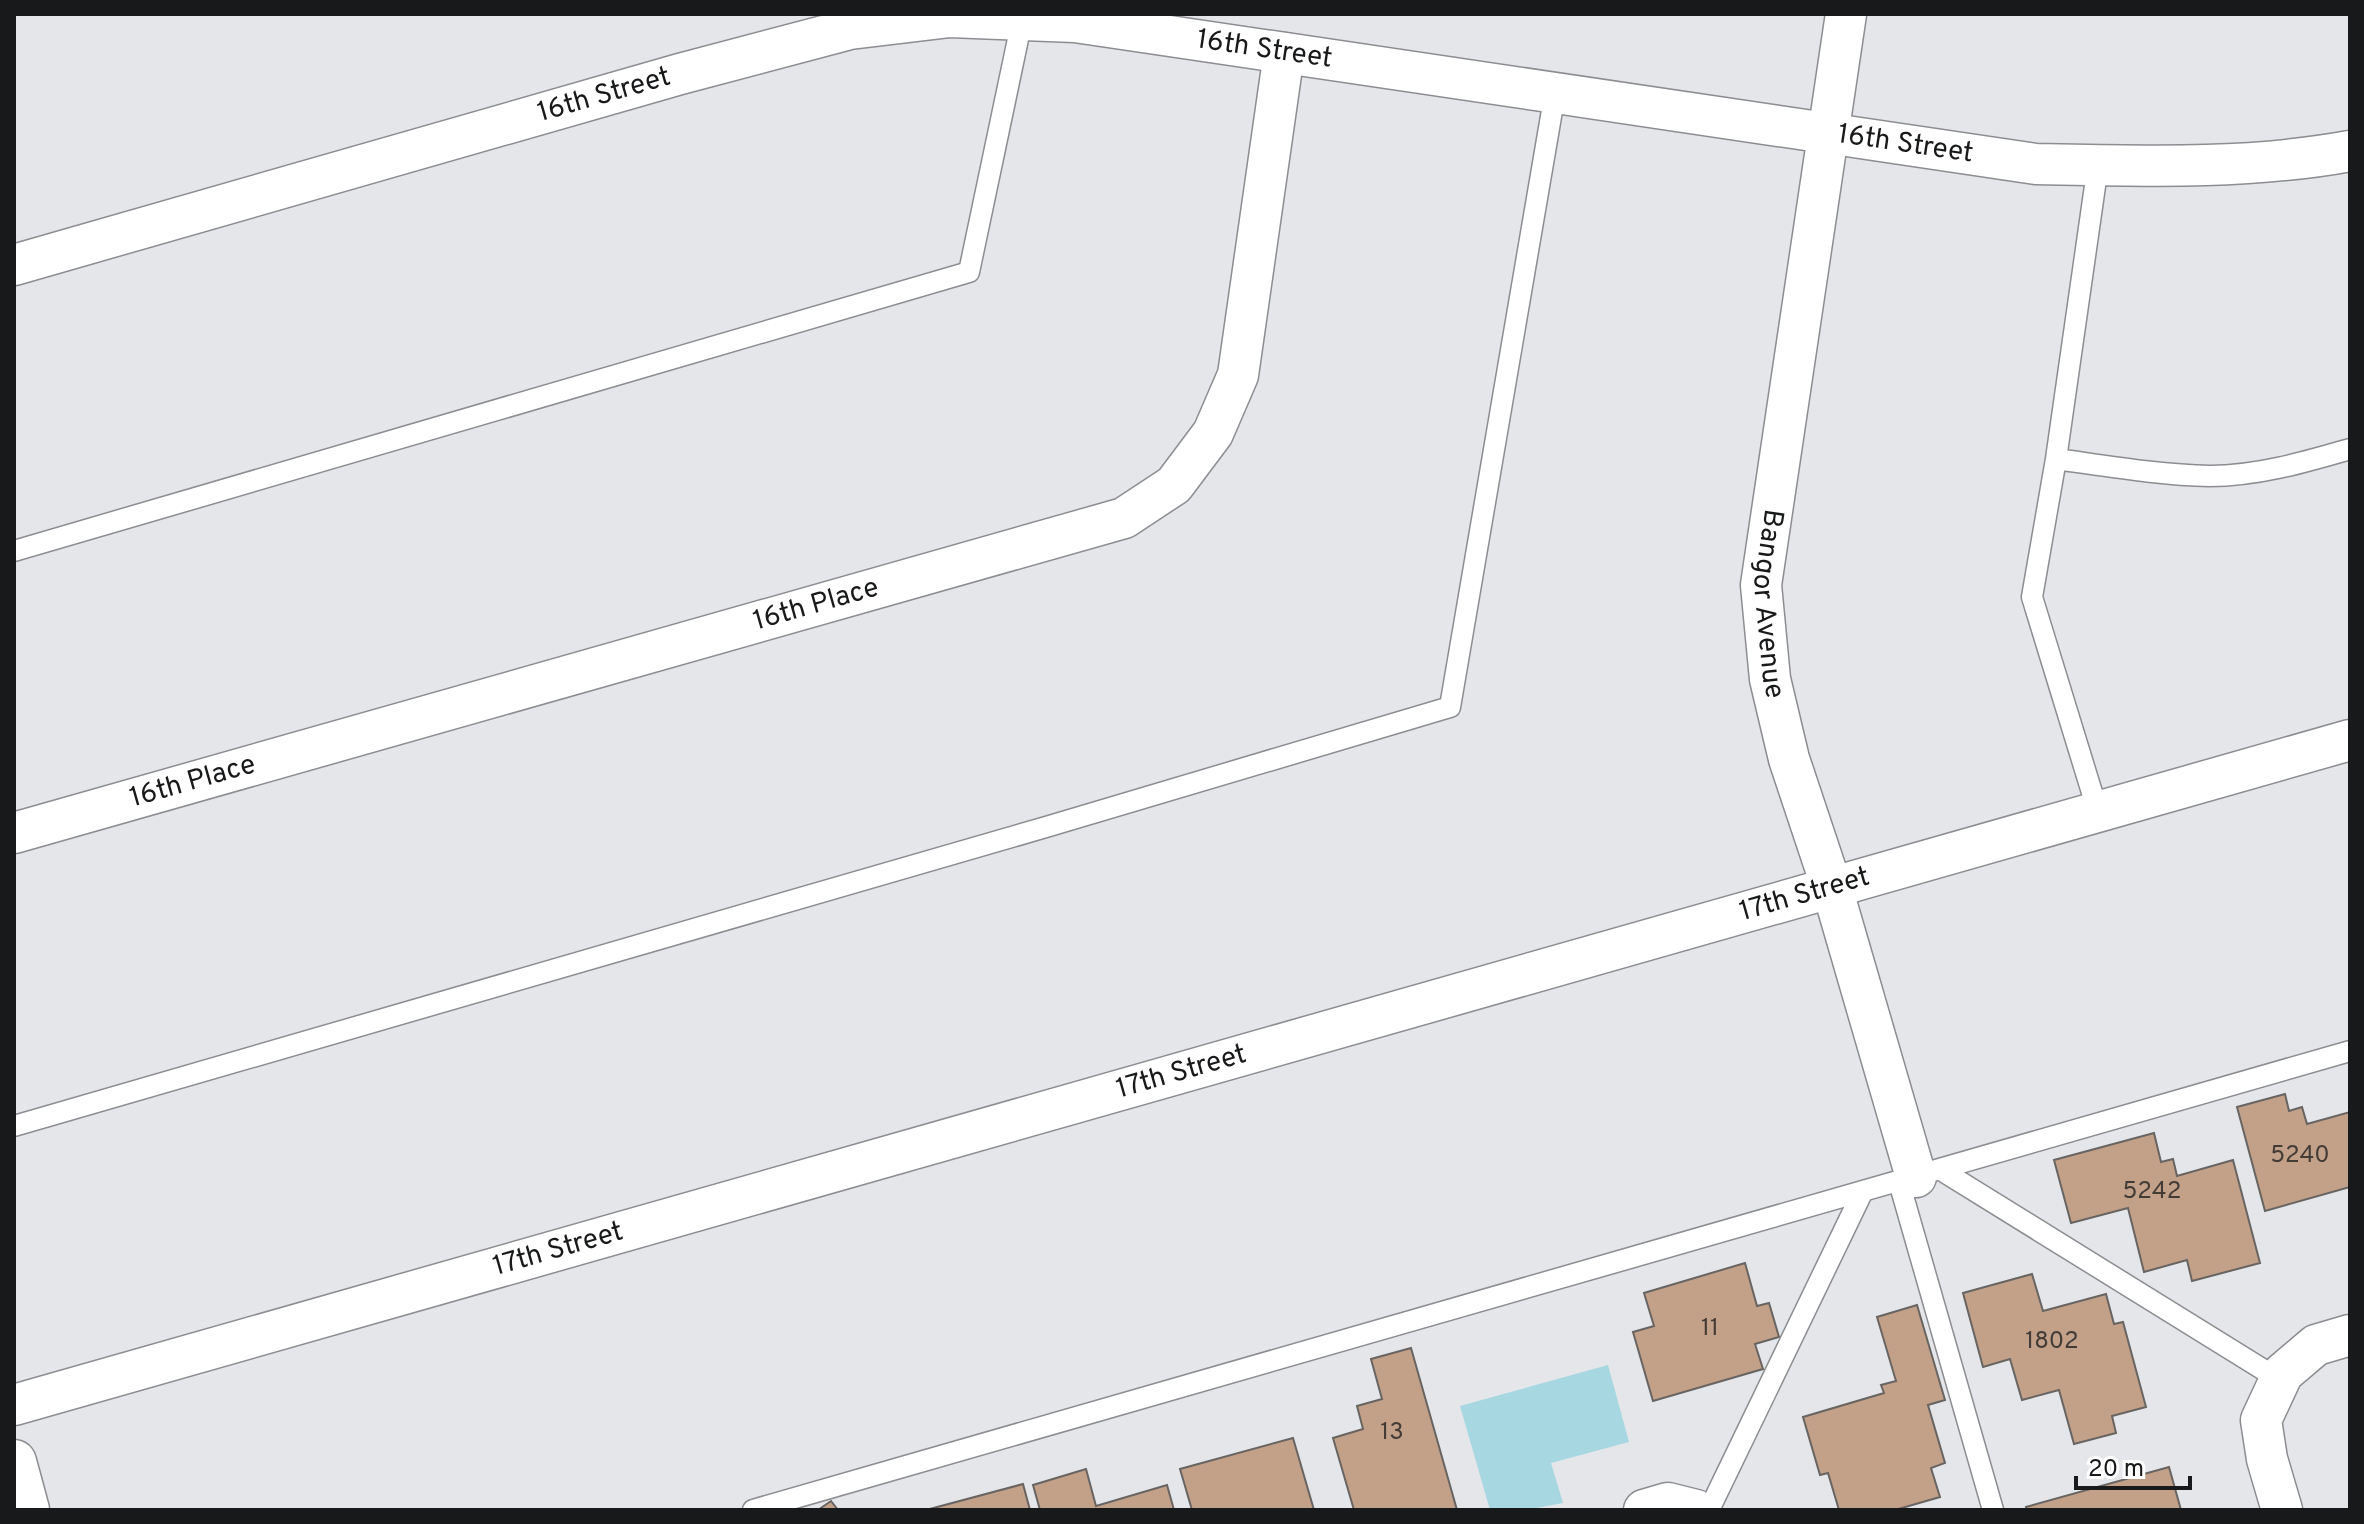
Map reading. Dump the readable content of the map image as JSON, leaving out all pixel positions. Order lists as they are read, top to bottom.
{
  "streets": {
    "street": [
      "16th Street",
      "Bangor Avenue",
      "16th Place",
      "17th Street"
    ]
  },
  "crossings": [
    ["16th Street", "Bangor Avenue"],
    ["16th Street", "16th Place"],
    ["Bangor Avenue", "17th Street"]
  ],
  "house_numbers": [
    "5240",
    "5242",
    "11",
    "1802",
    "13"
  ],
  "scale_bar": "20 m"
}
